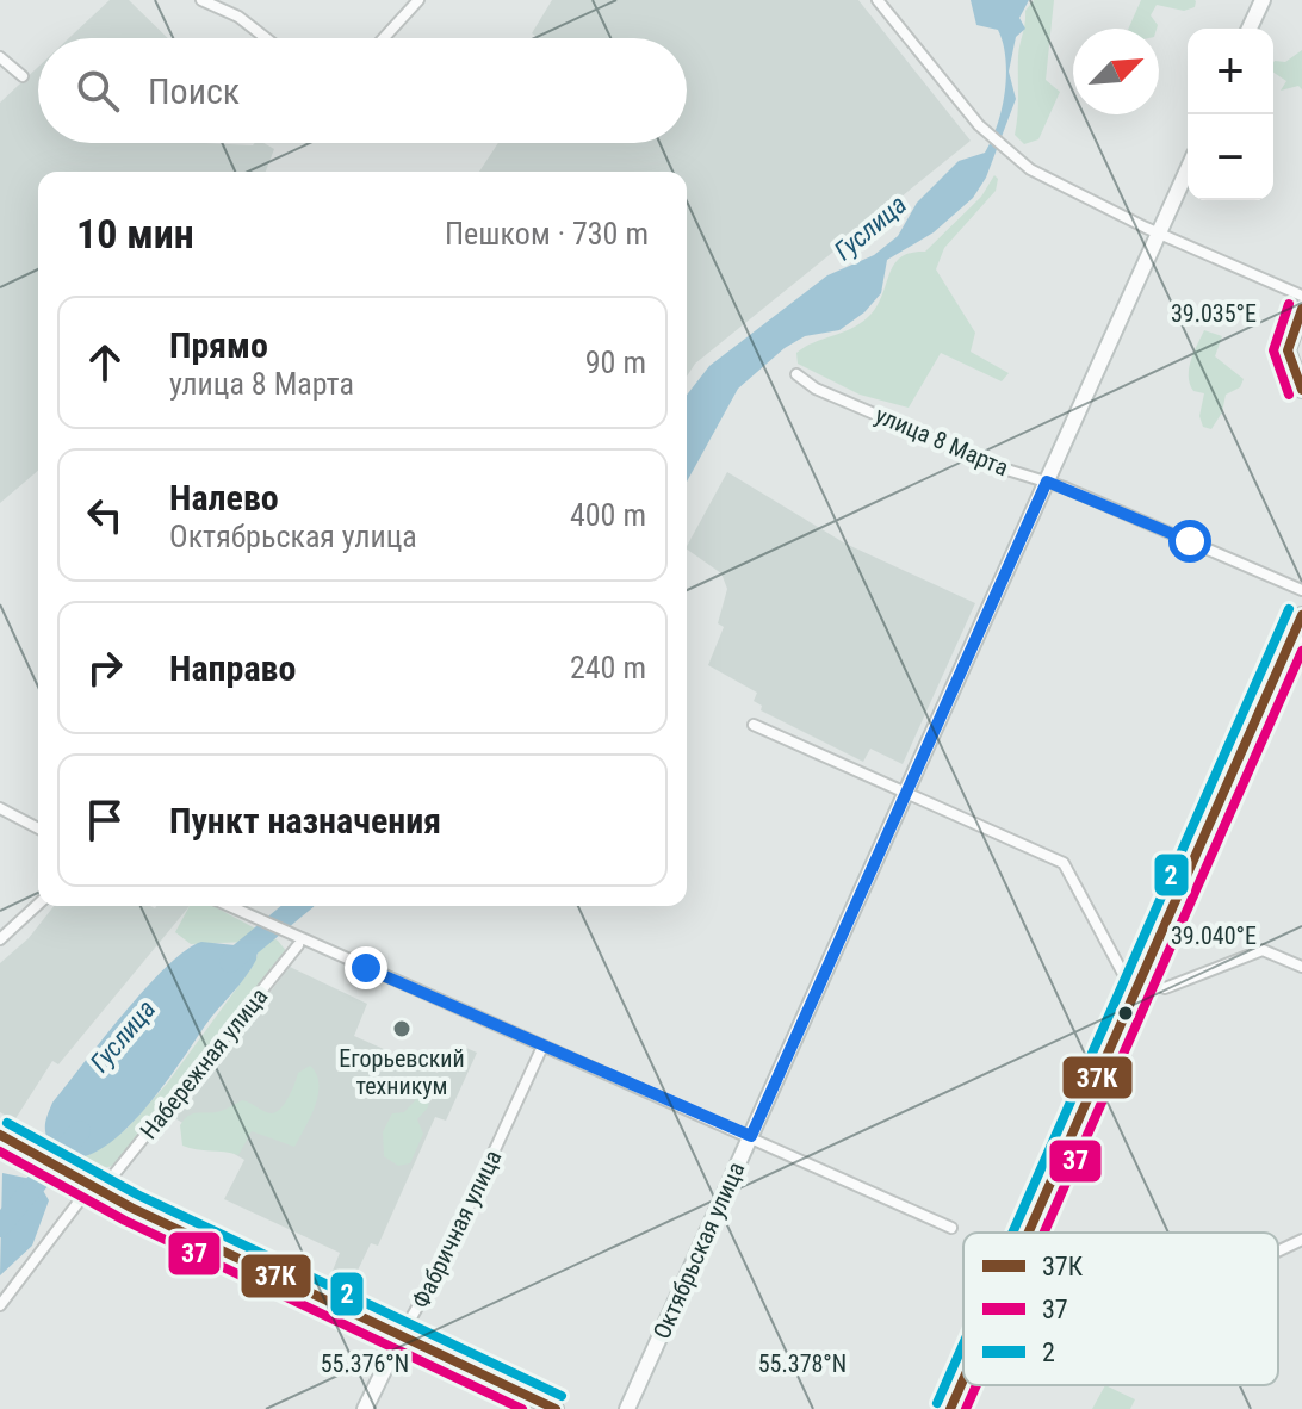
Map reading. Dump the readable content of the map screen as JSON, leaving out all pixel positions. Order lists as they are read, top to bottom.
{
  "streets": {
    "main road": ["Фабричная улица", "Октябрьская улица"],
    "street": ["улица 8 Марта", "Набережная улица"]
  },
  "crossings": [
    ["улица 8 Марта", "Октябрьская улица"]
  ],
  "water": ["Гуслица"],
  "places": ["Егорьевский техникум"],
  "lines": ["transit line 37", "transit line 37К", "transit line 2"],
  "legend": ["37К", "37", "2"],
  "north": "top right",
  "page": {
    "map_buttons": ["+", "−"],
    "search": "Поиск",
    "heading": ["10 мин", "Пешком · 730 m"],
    "list": [
      ["Прямо", "улица 8 Марта", "90 m"],
      ["Налево", "Октябрьская улица", "400 m"],
      ["Направо", "240 m"],
      "Пункт назначения"
    ]
  },
  "coordinates": [
    "39.035°E",
    "39.040°E",
    "55.376°N",
    "55.378°N"
  ]
}
